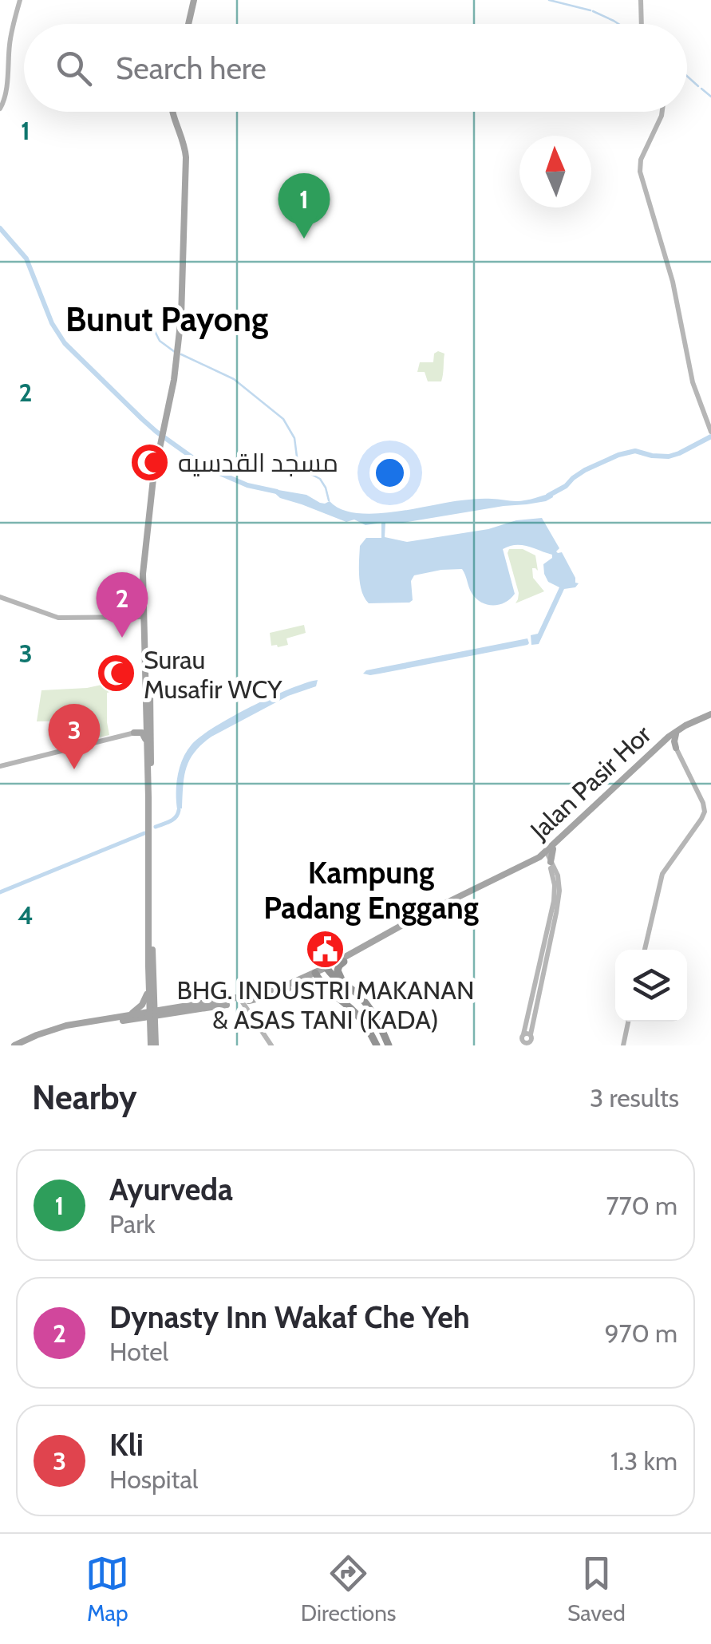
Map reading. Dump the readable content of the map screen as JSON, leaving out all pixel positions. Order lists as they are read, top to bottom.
{
  "streets": {
    "main road": ["Jalan Pasir Hor"]
  },
  "districts": ["Bunut Payong", "Kampung Padang Enggang"],
  "places": {
    "mosque": ["مسجد القدسيه", "Surau Musafir WCY"],
    "public building": ["BHG. INDUSTRI MAKANAN & ASAS TANI (KADA)"]
  },
  "north": "top",
  "page": {
    "search": "Search here",
    "pins": ["1", "2", "3"],
    "heading": ["Nearby", "3 results"],
    "list": [
      {
        "mark": "1",
        "name": "Ayurveda",
        "note": "Park",
        "value": "770 m"
      },
      {
        "mark": "2",
        "name": "Dynasty Inn Wakaf Che Yeh",
        "note": "Hotel",
        "value": "970 m"
      },
      {
        "mark": "3",
        "name": "Kli",
        "note": "Hospital",
        "value": "1.3 km"
      }
    ],
    "nav": ["Map", "Directions", "Saved"]
  },
  "grid": {
    "rows": [
      "1",
      "2",
      "3",
      "4"
    ]
  }
}
